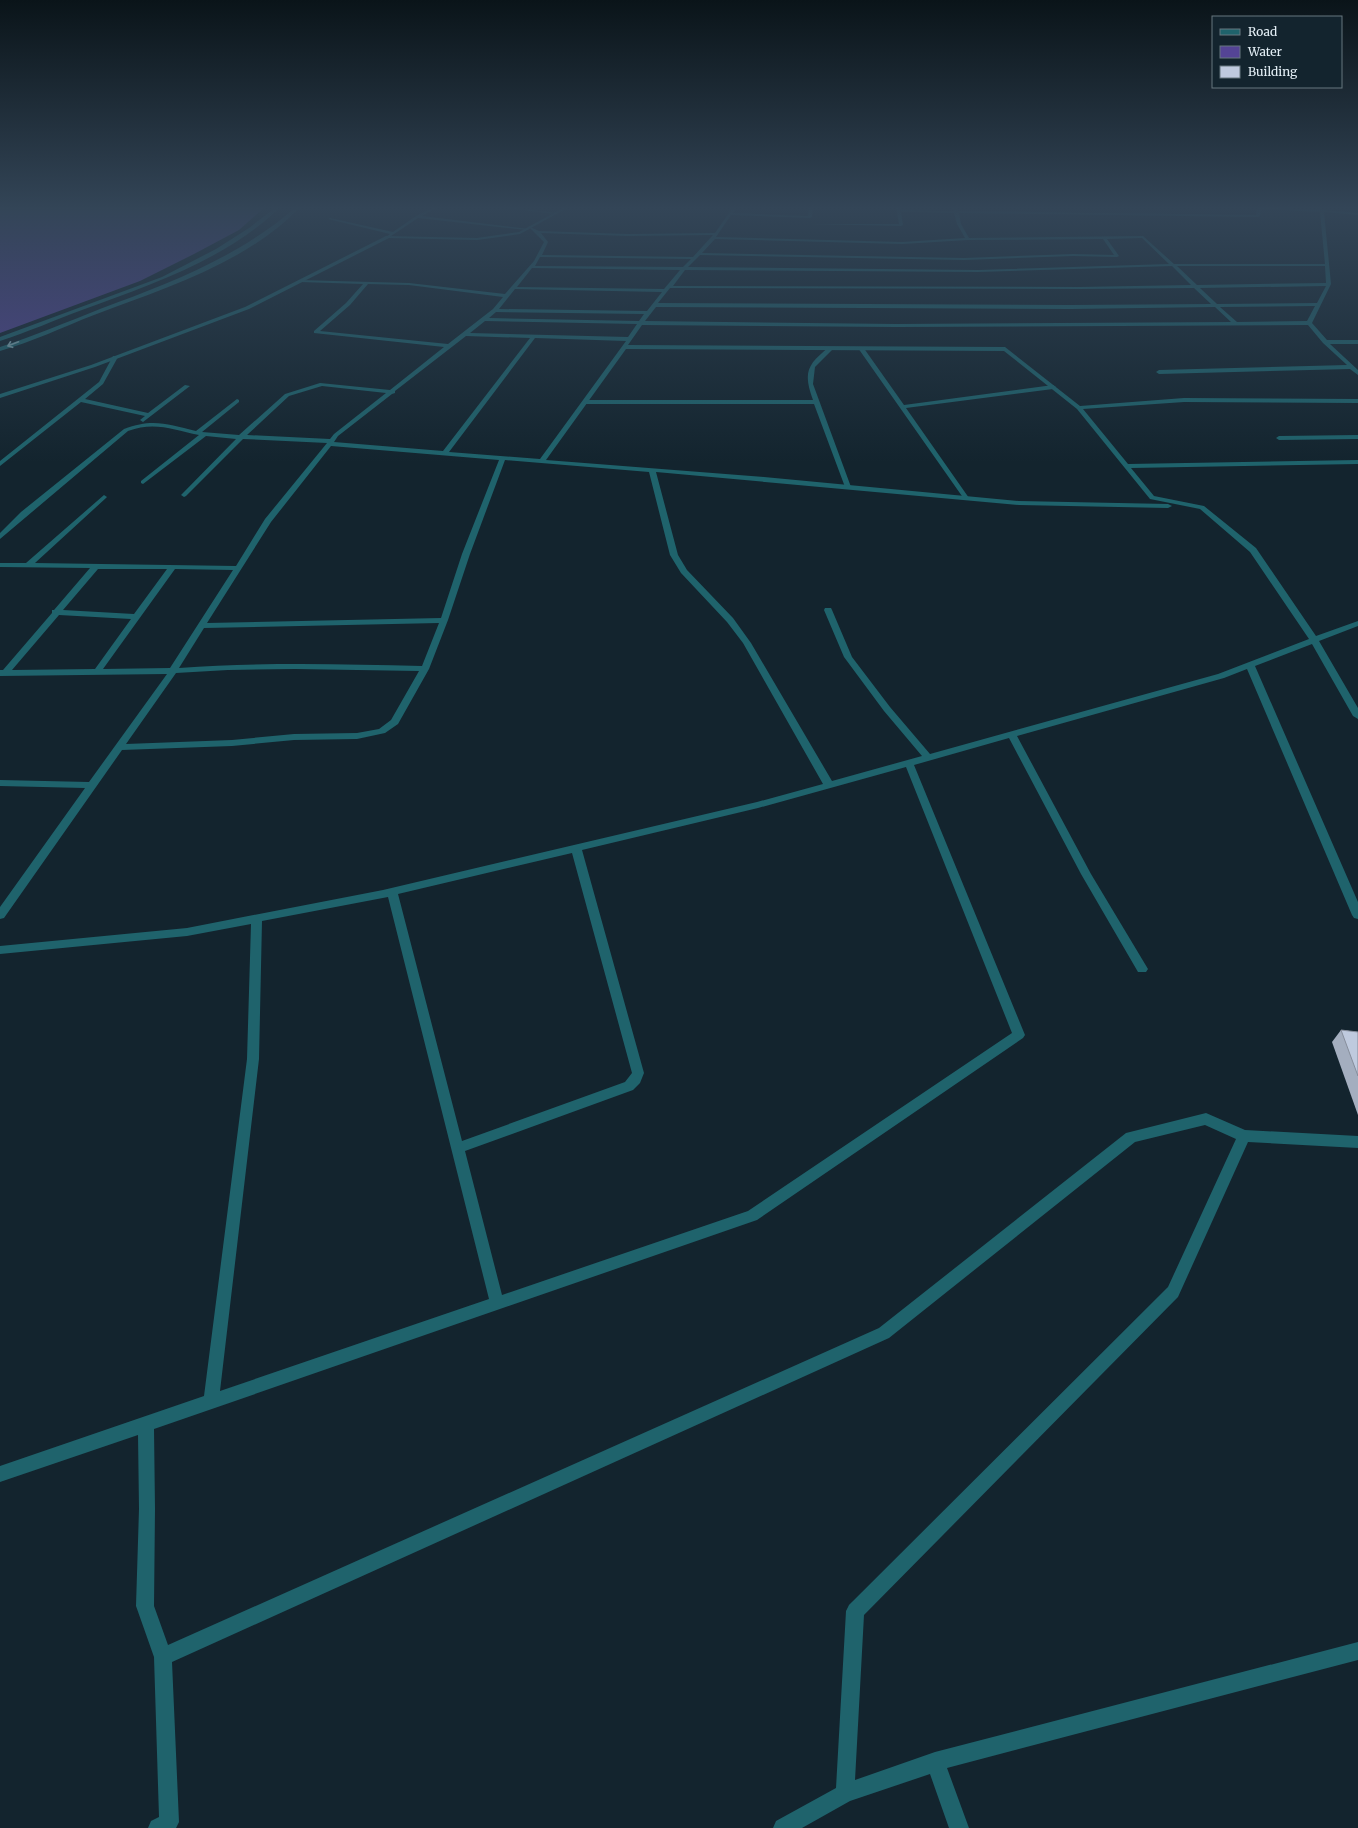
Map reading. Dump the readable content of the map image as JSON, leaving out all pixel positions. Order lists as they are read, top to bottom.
{
  "legend": ["Road", "Water", "Building"]
}
